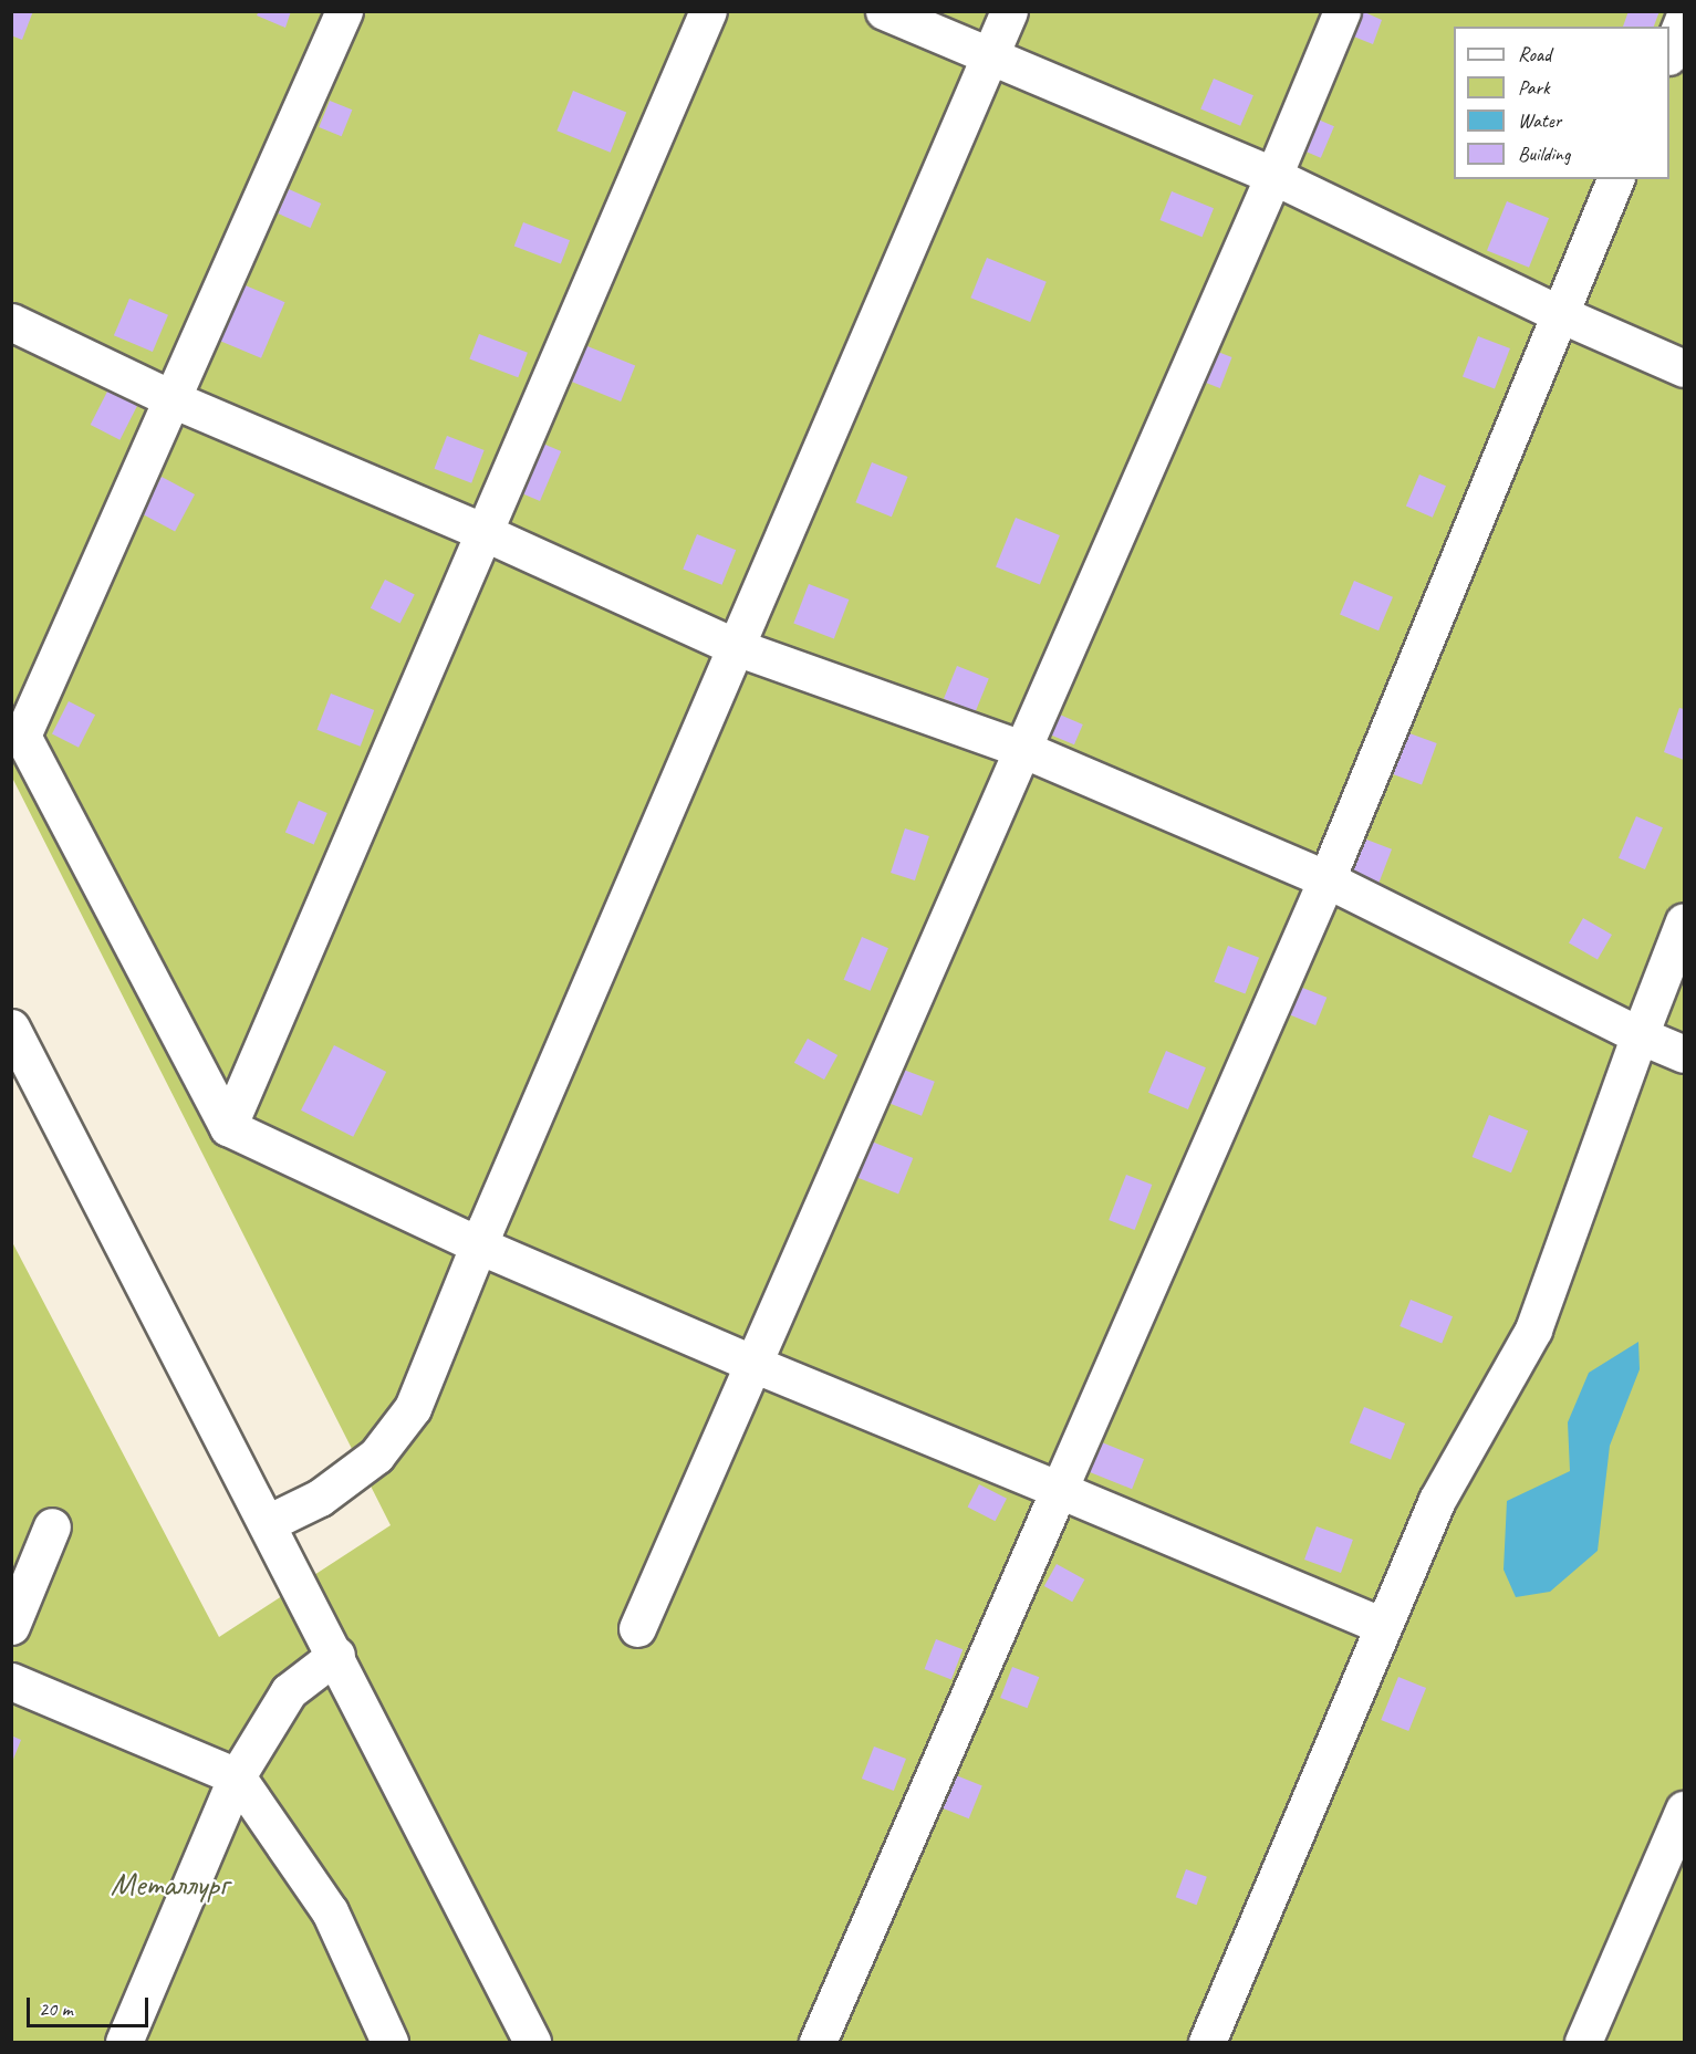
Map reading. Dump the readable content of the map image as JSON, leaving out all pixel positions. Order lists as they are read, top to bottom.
{
  "parks": ["Металлург"],
  "legend": [
    "Road",
    "Park",
    "Water",
    "Building"
  ],
  "scale_bar": "20 m"
}
